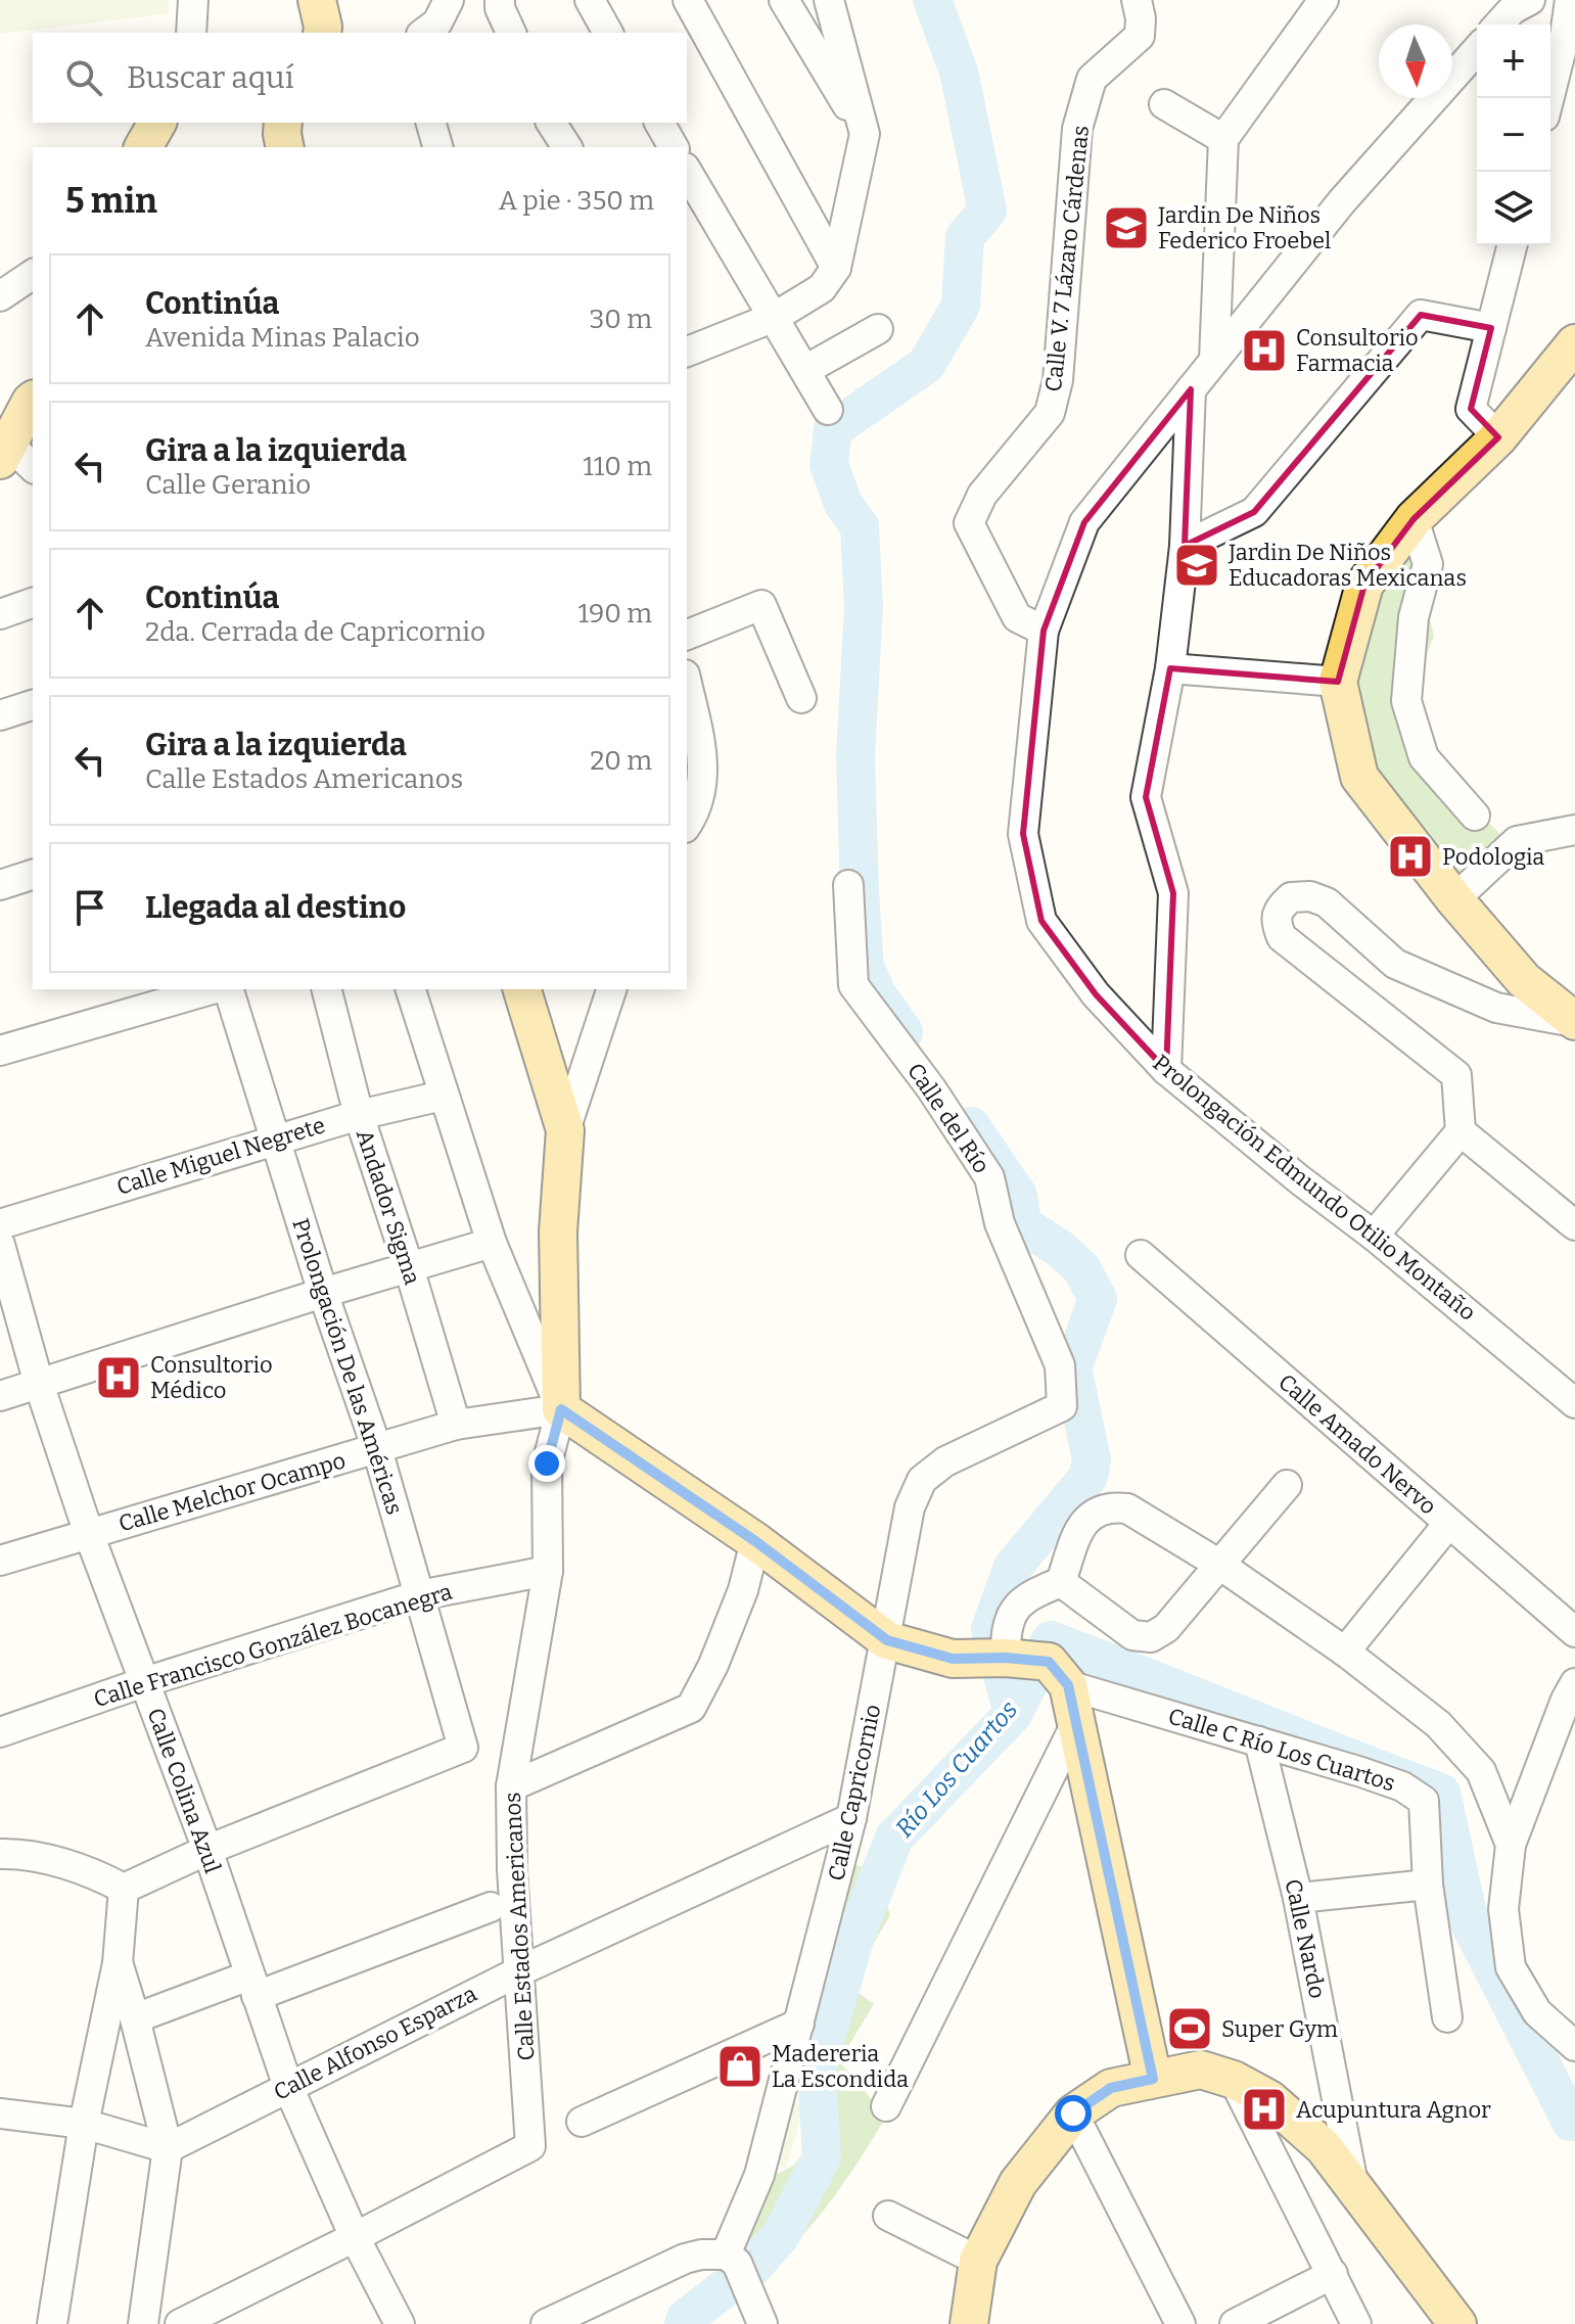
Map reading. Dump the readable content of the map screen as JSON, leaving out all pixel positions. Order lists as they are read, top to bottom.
{
  "streets": {
    "main road": ["Calle Estados Americanos"],
    "street": [
      "Calle V. 7 Lázaro Cárdenas",
      "Calle del Río",
      "Calle Miguel Negrete",
      "Prolongación Edmundo Otilio Montaño",
      "Andador Sigma",
      "Prolongación De las Américas",
      "Calle Amado Nervo",
      "Calle Melchor Ocampo",
      "Calle Francisco González Bocanegra",
      "Calle C Río Los Cuartos",
      "Calle Colina Azul",
      "Calle Capricornio",
      "Calle Nardo",
      "Calle Alfonso Esparza"
    ]
  },
  "crossings": [
    ["Calle V. 7 Lázaro Cárdenas", "Prolongación Edmundo Otilio Montaño"],
    ["Calle del Río", "Calle Capricornio"],
    ["Calle Miguel Negrete", "Andador Sigma"],
    ["Calle Miguel Negrete", "Prolongación De las Américas"],
    ["Andador Sigma", "Calle Melchor Ocampo"],
    ["Prolongación De las Américas", "Calle Melchor Ocampo"],
    ["Prolongación De las Américas", "Calle Francisco González Bocanegra"],
    ["Prolongación De las Américas", "Calle Colina Azul"],
    ["Calle Melchor Ocampo", "Calle Colina Azul"],
    ["Calle Melchor Ocampo", "Calle Estados Americanos"],
    ["Calle Francisco González Bocanegra", "Calle Colina Azul"],
    ["Calle Francisco González Bocanegra", "Calle Estados Americanos"],
    ["Calle C Río Los Cuartos", "Calle Nardo"],
    ["Calle Colina Azul", "Calle Estados Americanos"],
    ["Calle Colina Azul", "Calle Alfonso Esparza"],
    ["Calle Capricornio", "Calle Alfonso Esparza"],
    ["Calle Estados Americanos", "Calle Alfonso Esparza"]
  ],
  "water": ["Río Los Cuartos"],
  "places": {
    "school or university": ["Jardin De Niños Federico Froebel", "Jardin De Niños Educadoras Mexicanas"],
    "hospital": [
      "Consultorio Farmacia",
      "Podologia",
      "Consultorio Médico",
      "Acupuntura Agnor"
    ],
    "sports": ["Super Gym"],
    "shop": ["Madereria La Escondida"]
  },
  "north": "bottom",
  "page": {
    "map_buttons": ["+", "−"],
    "search": "Buscar aquí",
    "heading": ["5 min", "A pie · 350 m"],
    "list": [
      ["Continúa", "Avenida Minas Palacio", "30 m"],
      ["Gira a la izquierda", "Calle Geranio", "110 m"],
      ["Continúa", "2da. Cerrada de Capricornio", "190 m"],
      ["Gira a la izquierda", "Calle Estados Americanos", "20 m"],
      "Llegada al destino"
    ]
  }
}
